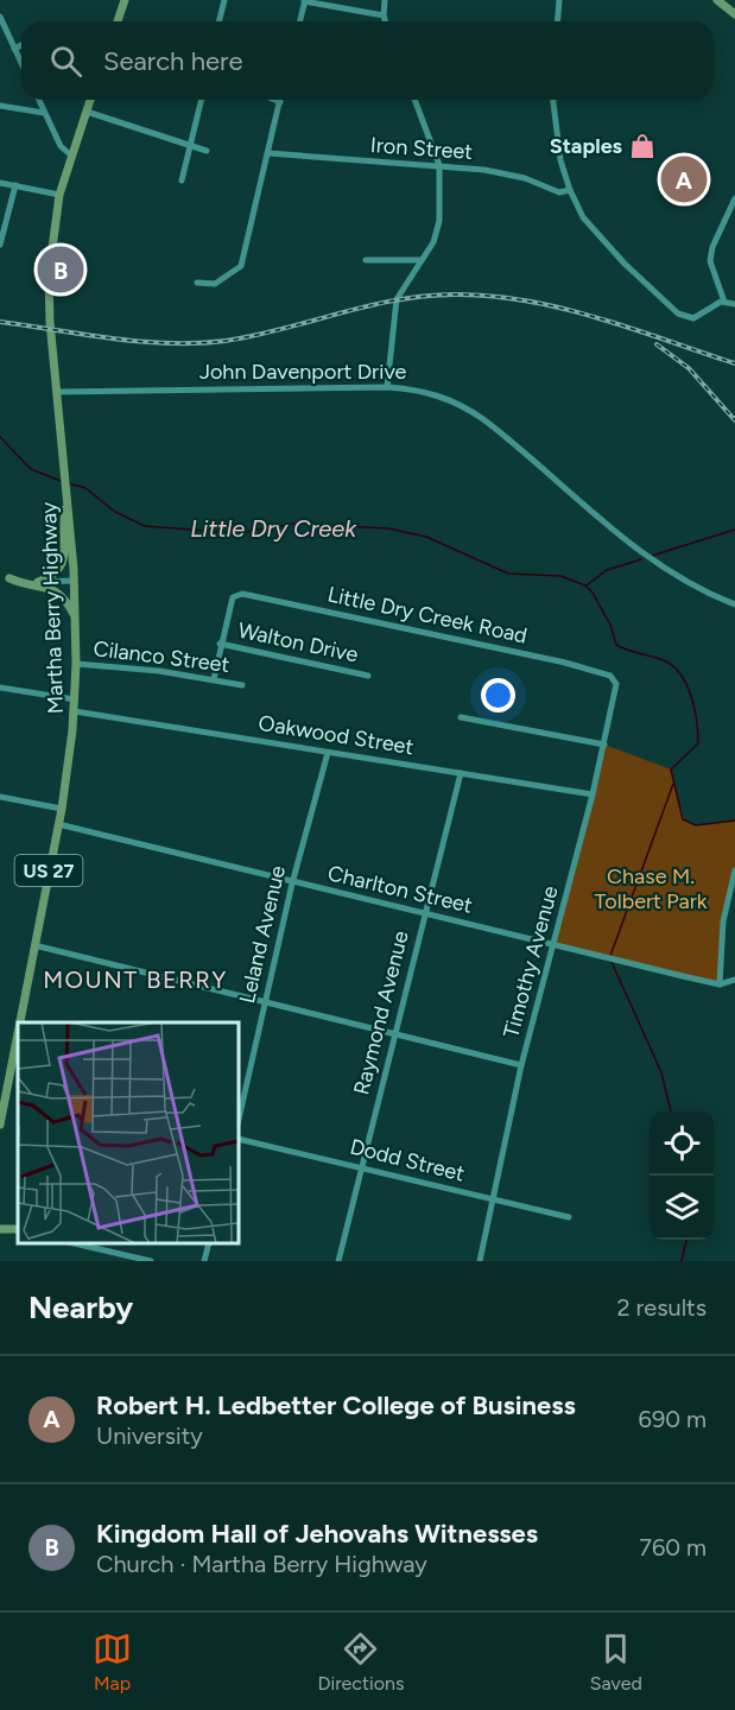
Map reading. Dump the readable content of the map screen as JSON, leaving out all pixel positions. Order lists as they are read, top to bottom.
{
  "streets": {
    "main road": ["Martha Berry Highway", "US 27"],
    "street": [
      "Iron Street",
      "John Davenport Drive",
      "Little Dry Creek Road",
      "Walton Drive",
      "Cilanco Street",
      "Oakwood Street",
      "Charlton Street",
      "Leland Avenue",
      "Timothy Avenue",
      "Raymond Avenue",
      "Dodd Street"
    ]
  },
  "crossings": [
    ["John Davenport Drive", "Martha Berry Highway"],
    ["Martha Berry Highway", "Cilanco Street"],
    ["Martha Berry Highway", "Oakwood Street"],
    ["Martha Berry Highway", "Charlton Street"],
    ["Little Dry Creek Road", "Walton Drive"],
    ["Little Dry Creek Road", "Timothy Avenue"],
    ["Oakwood Street", "Leland Avenue"],
    ["Oakwood Street", "Timothy Avenue"],
    ["Oakwood Street", "Raymond Avenue"],
    ["Charlton Street", "Leland Avenue"],
    ["Charlton Street", "Timothy Avenue"],
    ["Charlton Street", "Raymond Avenue"],
    ["Timothy Avenue", "Dodd Street"],
    ["Raymond Avenue", "Dodd Street"]
  ],
  "districts": ["MOUNT BERRY"],
  "water": ["Little Dry Creek"],
  "parks": ["Chase M. Tolbert Park"],
  "places": {
    "shop": ["Staples"]
  },
  "page": {
    "search": "Search here",
    "pins": ["A", "B"],
    "heading": ["Nearby", "2 results"],
    "list": [
      {
        "mark": "A",
        "name": "Robert H. Ledbetter College of Business",
        "note": "University",
        "value": "690 m"
      },
      {
        "mark": "B",
        "name": "Kingdom Hall of Jehovahs Witnesses",
        "note": "Church · Martha Berry Highway",
        "value": "760 m"
      }
    ],
    "nav": ["Map", "Directions", "Saved"]
  }
}
